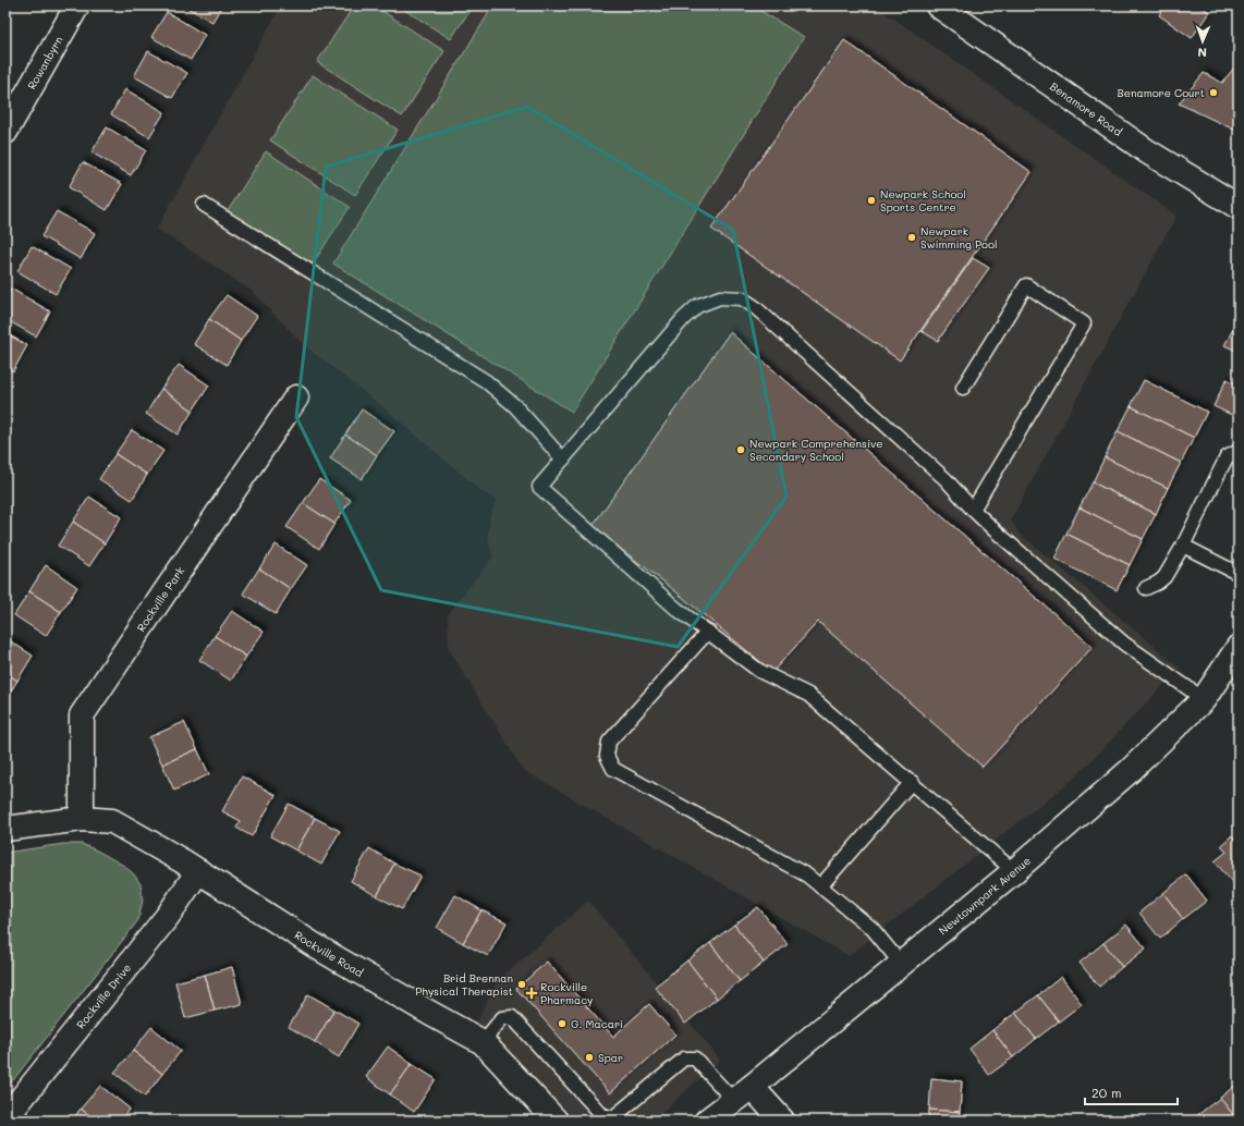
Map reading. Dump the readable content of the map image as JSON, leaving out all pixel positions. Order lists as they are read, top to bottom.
{
  "streets": {
    "street": [
      "Rowanbyrn",
      "Benamore Road",
      "Rockville Park",
      "Newtownpark Avenue",
      "Rockville Road",
      "Rockville Drive"
    ]
  },
  "crossings": [
    ["Rockville Park", "Rockville Road"],
    ["Rockville Road", "Rockville Drive"]
  ],
  "places": {
    "other": [
      "Benamore Court",
      "Newpark School Sports Centre",
      "Newpark Swimming Pool",
      "Newpark Comprehensive Secondary School",
      "Brid Brennan Physical Therapist",
      "G. Macari",
      "Spar"
    ],
    "health": ["Rockville Pharmacy"]
  },
  "scale_bar": "20 m",
  "north": "bottom"
}
